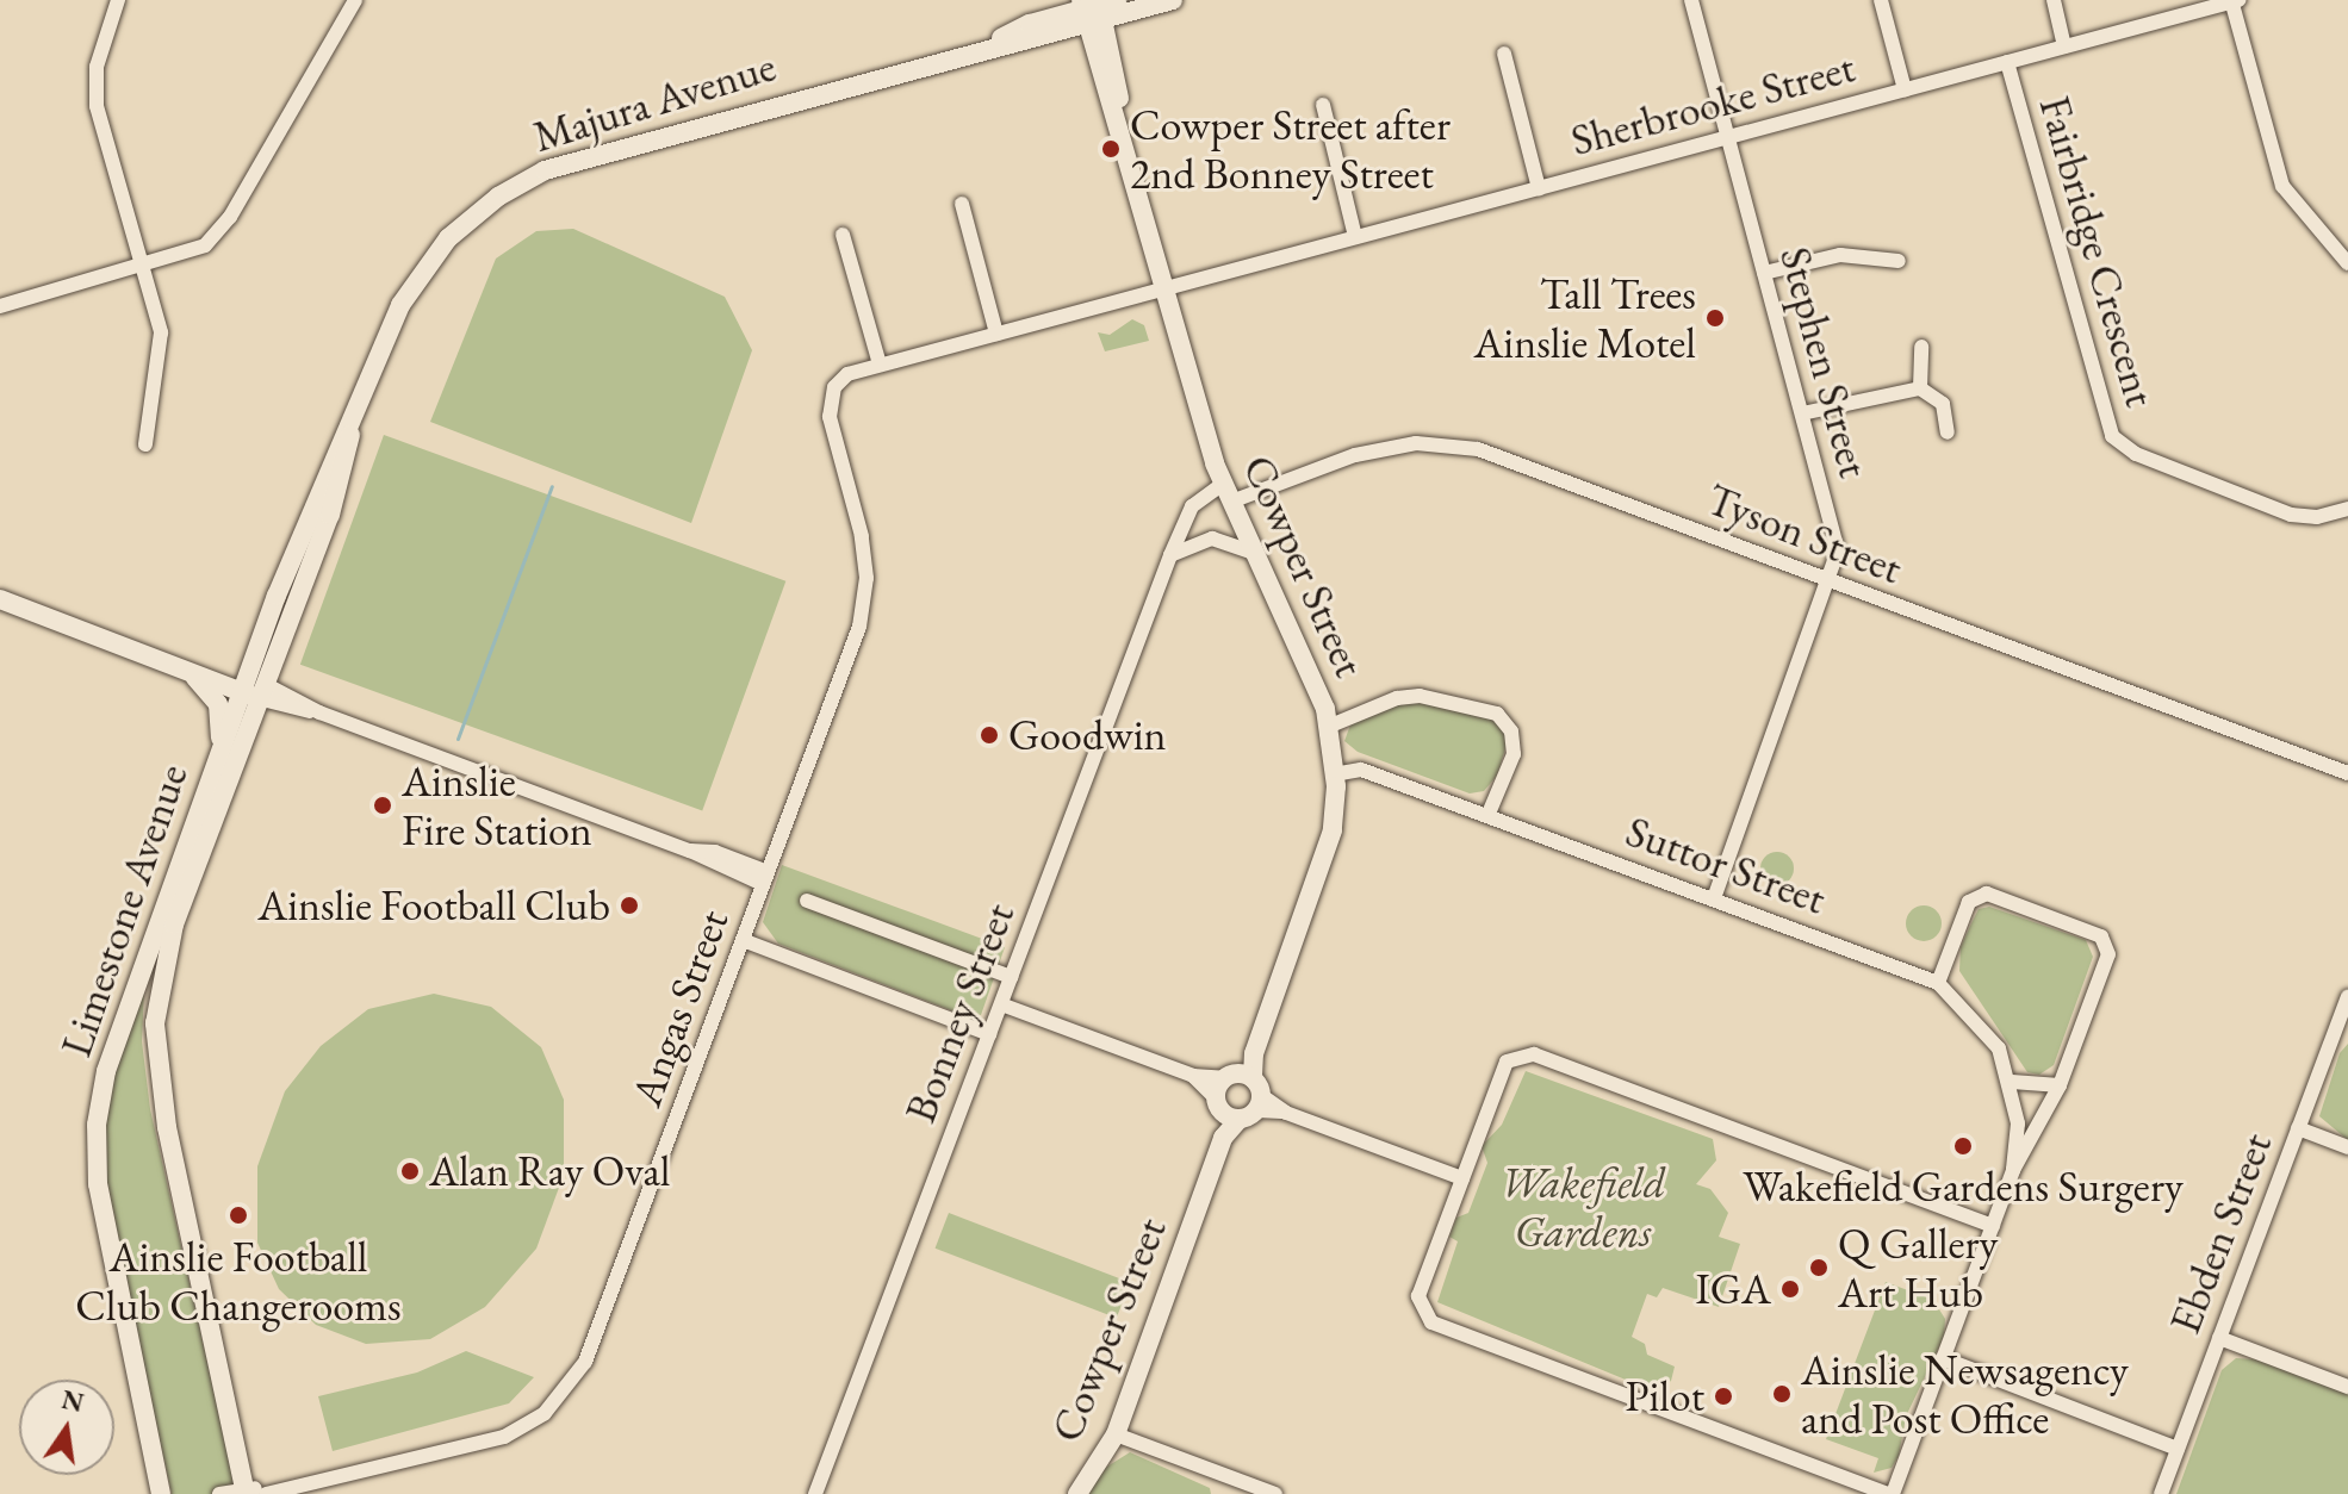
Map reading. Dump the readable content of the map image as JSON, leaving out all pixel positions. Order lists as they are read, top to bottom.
{
  "streets": {
    "main road": ["Majura Avenue", "Cowper Street", "Limestone Avenue"],
    "street": [
      "Sherbrooke Street",
      "Fairbridge Crescent",
      "Stephen Street",
      "Tyson Street",
      "Suttor Street",
      "Angas Street",
      "Bonney Street",
      "Ebden Street"
    ]
  },
  "crossings": [
    ["Majura Avenue", "Cowper Street"],
    ["Majura Avenue", "Limestone Avenue"],
    ["Sherbrooke Street", "Fairbridge Crescent"],
    ["Sherbrooke Street", "Stephen Street"],
    ["Sherbrooke Street", "Cowper Street"],
    ["Sherbrooke Street", "Angas Street"],
    ["Stephen Street", "Tyson Street"],
    ["Stephen Street", "Suttor Street"],
    ["Tyson Street", "Cowper Street"],
    ["Tyson Street", "Bonney Street"],
    ["Cowper Street", "Suttor Street"],
    ["Cowper Street", "Bonney Street"],
    ["Limestone Avenue", "Angas Street"]
  ],
  "parks": ["Wakefield Gardens"],
  "places": [
    "Cowper Street after 2nd Bonney Street",
    "Tall Trees Ainslie Motel",
    "Goodwin",
    "Ainslie Fire Station",
    "Ainslie Football Club",
    "Wakefield Gardens Surgery",
    "Alan Ray Oval",
    "Ainslie Football Club Changerooms",
    "Q Gallery Art Hub",
    "IGA",
    "Ainslie Newsagency and Post Office",
    "Pilot"
  ],
  "north": "top"
}
